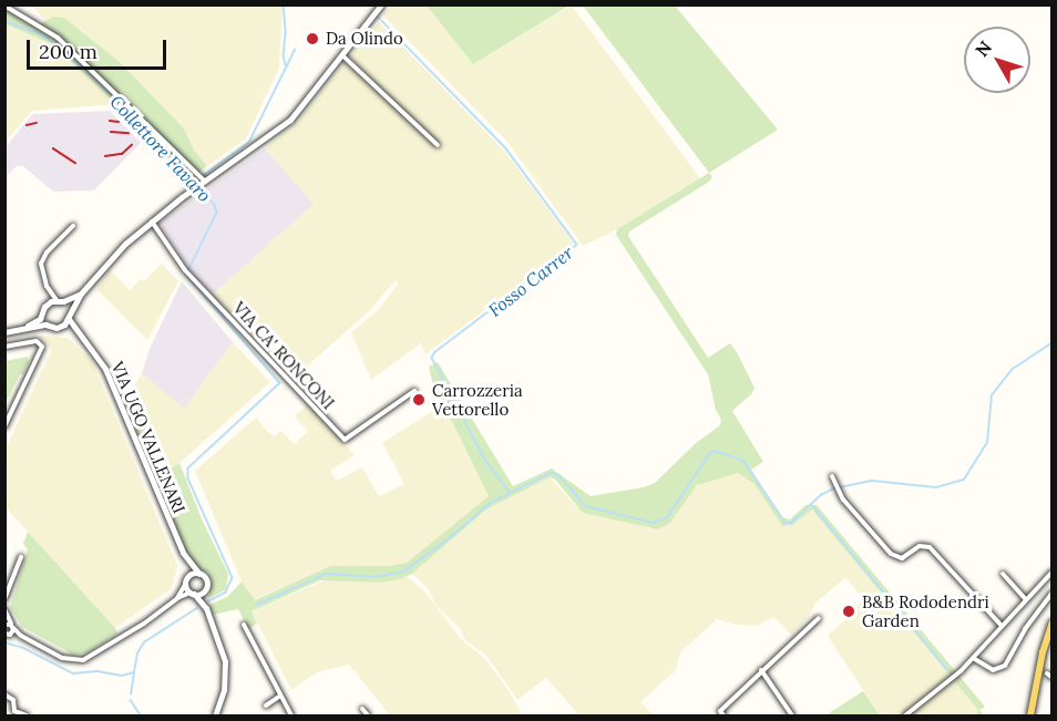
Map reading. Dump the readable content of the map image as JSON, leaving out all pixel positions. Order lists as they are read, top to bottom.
{
  "streets": {
    "street": ["VIA CA' RONCONI", "VIA UGO VALLENARI"]
  },
  "water": ["Collettore Favaro", "Fosso Carrer"],
  "places": ["Da Olindo", "Carrozzeria Vettorello", "B&B Rododendri Garden"],
  "scale_bar": "200 m",
  "north": "top left"
}
